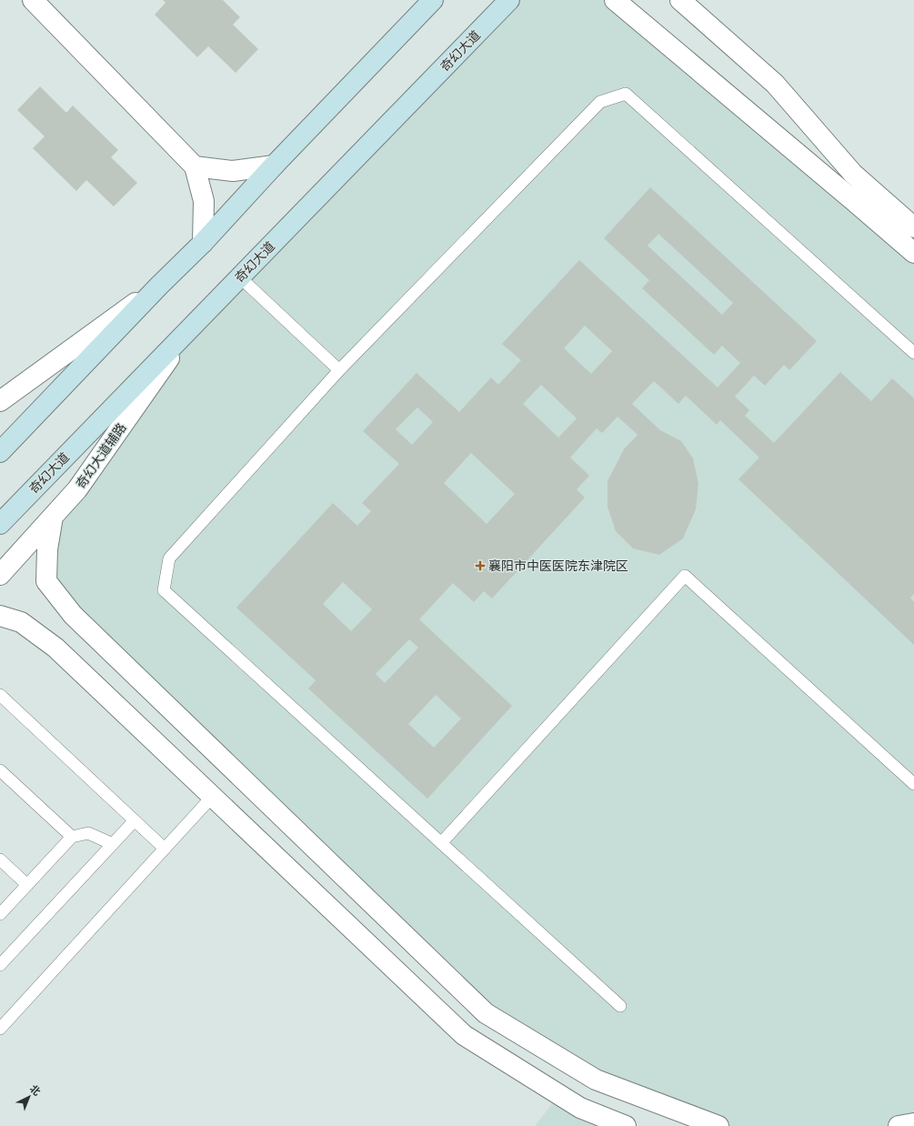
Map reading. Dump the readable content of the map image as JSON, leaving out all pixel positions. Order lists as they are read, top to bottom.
{
  "streets": {
    "main road": ["奇幻大道"],
    "street": ["奇幻大道辅路"]
  },
  "crossings": [
    ["奇幻大道", "奇幻大道辅路"]
  ],
  "places": {
    "health": ["襄阳市中医医院东津院区"]
  },
  "north": "top right"
}
